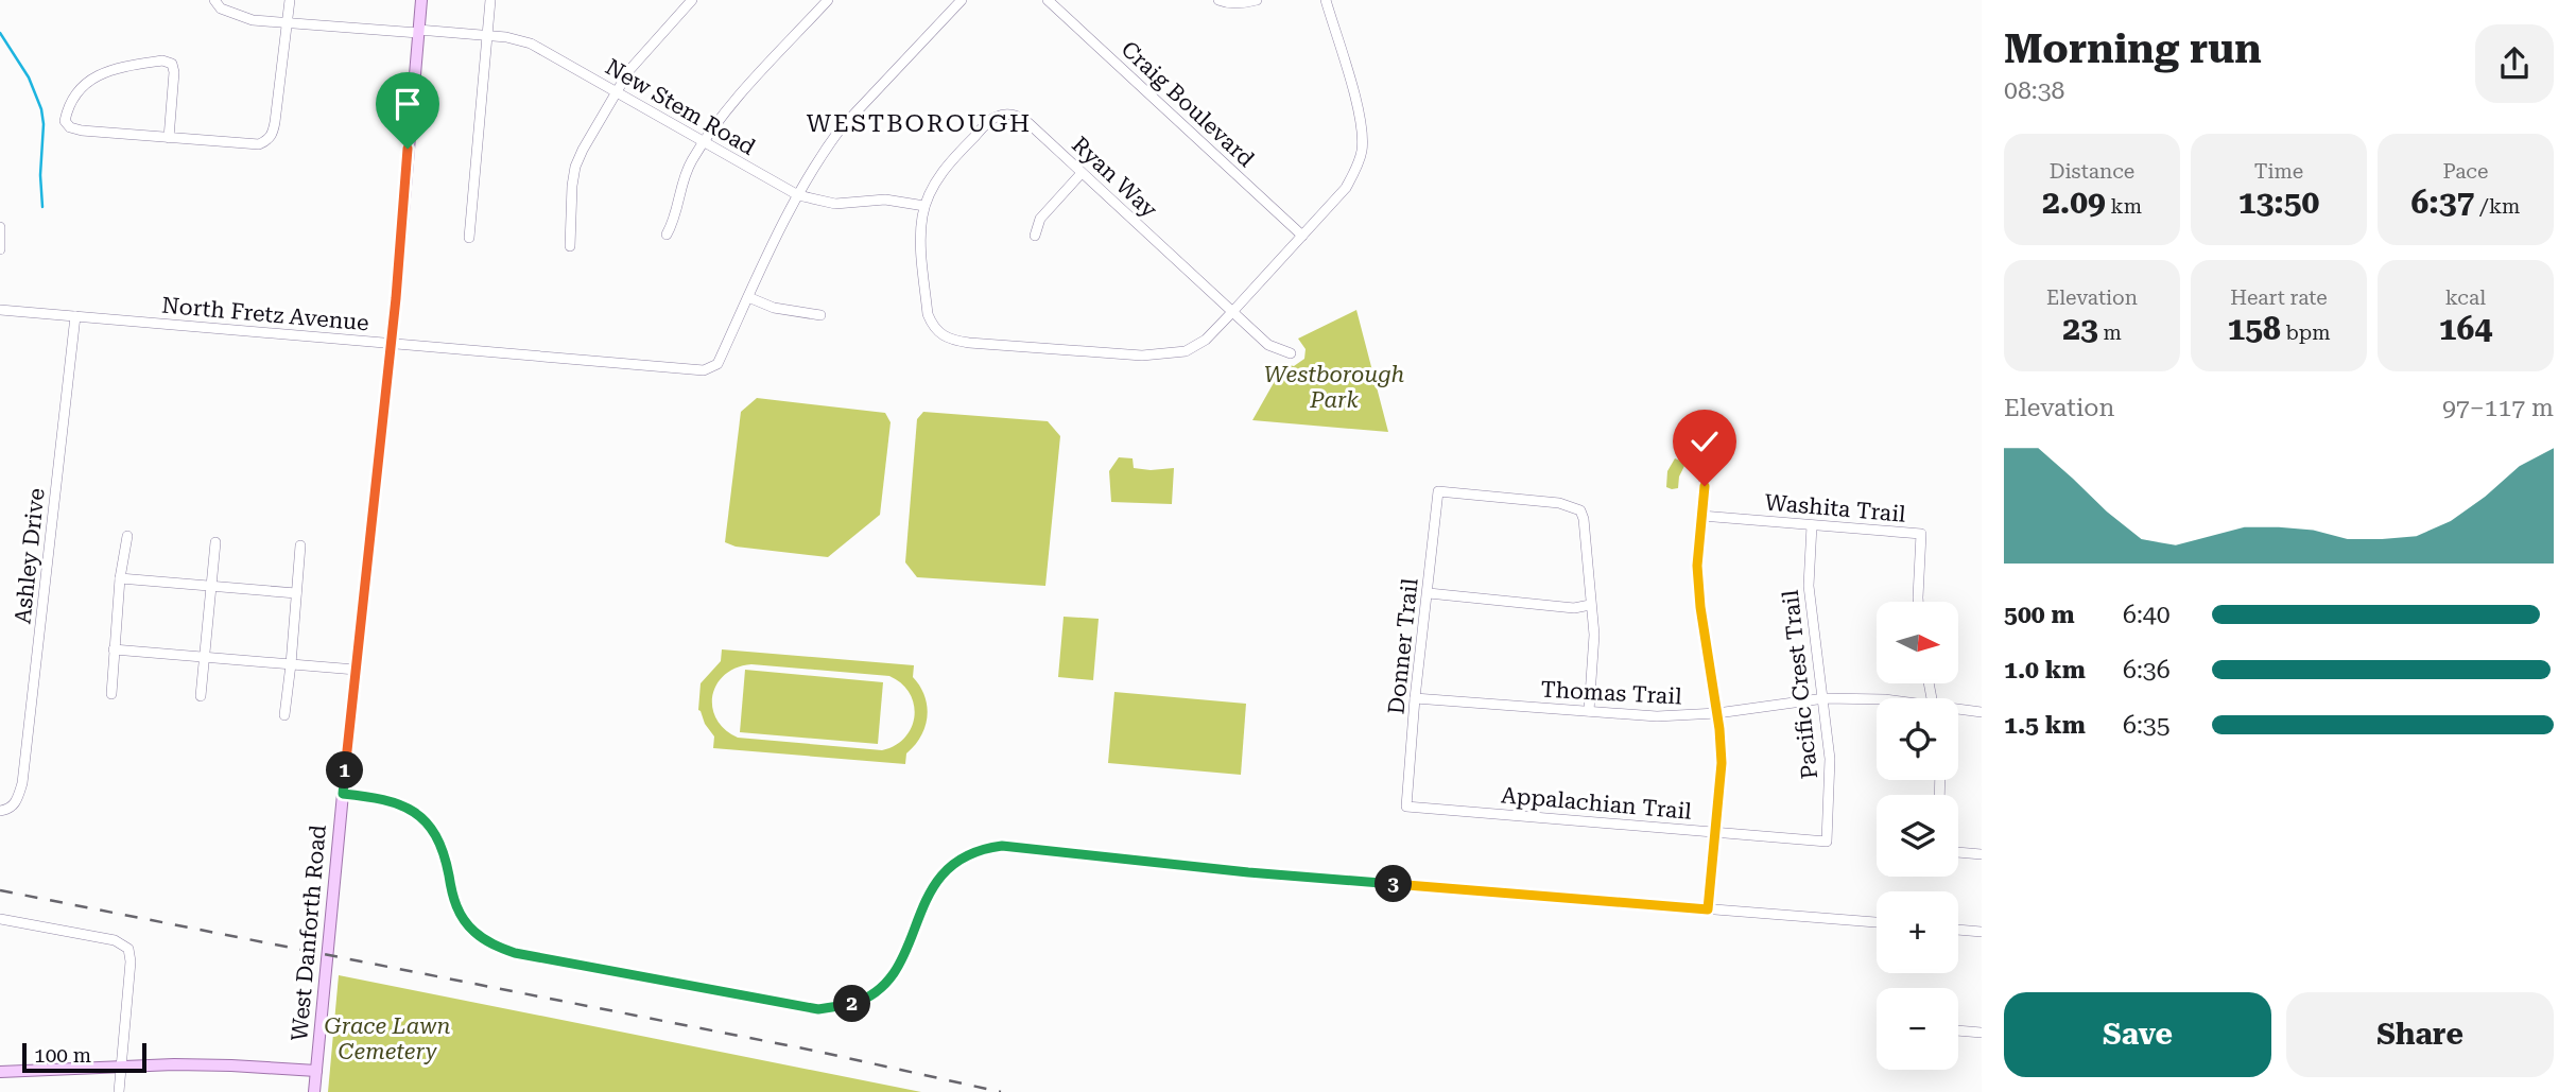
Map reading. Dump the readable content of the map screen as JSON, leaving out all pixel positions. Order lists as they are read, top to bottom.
{
  "streets": {
    "main road": ["West Danforth Road"],
    "street": [
      "Craig Boulevard",
      "New Stem Road",
      "Ryan Way",
      "North Fretz Avenue",
      "Washita Trail",
      "Ashley Drive",
      "Donner Trail",
      "Pacific Crest Trail",
      "Thomas Trail",
      "Appalachian Trail"
    ]
  },
  "crossings": [
    ["New Stem Road", "Ryan Way"],
    ["New Stem Road", "West Danforth Road"],
    ["North Fretz Avenue", "Ashley Drive"],
    ["North Fretz Avenue", "West Danforth Road"],
    ["Washita Trail", "Pacific Crest Trail"],
    ["Donner Trail", "Thomas Trail"],
    ["Donner Trail", "Appalachian Trail"],
    ["Pacific Crest Trail", "Thomas Trail"],
    ["Pacific Crest Trail", "Appalachian Trail"]
  ],
  "districts": ["WESTBOROUGH"],
  "parks": ["Westborough Park", "Grace Lawn Cemetery"],
  "scale_bar": "100 m",
  "north": "right",
  "page": {
    "heading": ["Morning run", "08:38"],
    "stats": [
      ["Distance", "2.09 km"],
      ["Time", "13:50"],
      ["Pace", "6:37 /km"],
      ["Elevation", "23 m"],
      ["Heart rate", "158 bpm"],
      ["kcal", "164"]
    ],
    "chart": ["Elevation", "97–117 m"],
    "list": [
      {
        "name": "500 m",
        "note": "6:40"
      },
      {
        "name": "1.0 km",
        "note": "6:36"
      },
      {
        "name": "1.5 km",
        "note": "6:35"
      }
    ],
    "map_buttons": ["+", "−"],
    "pins": ["1", "3", "2"],
    "buttons": ["Save", "Share"],
    "scale": "100 m"
  }
}
